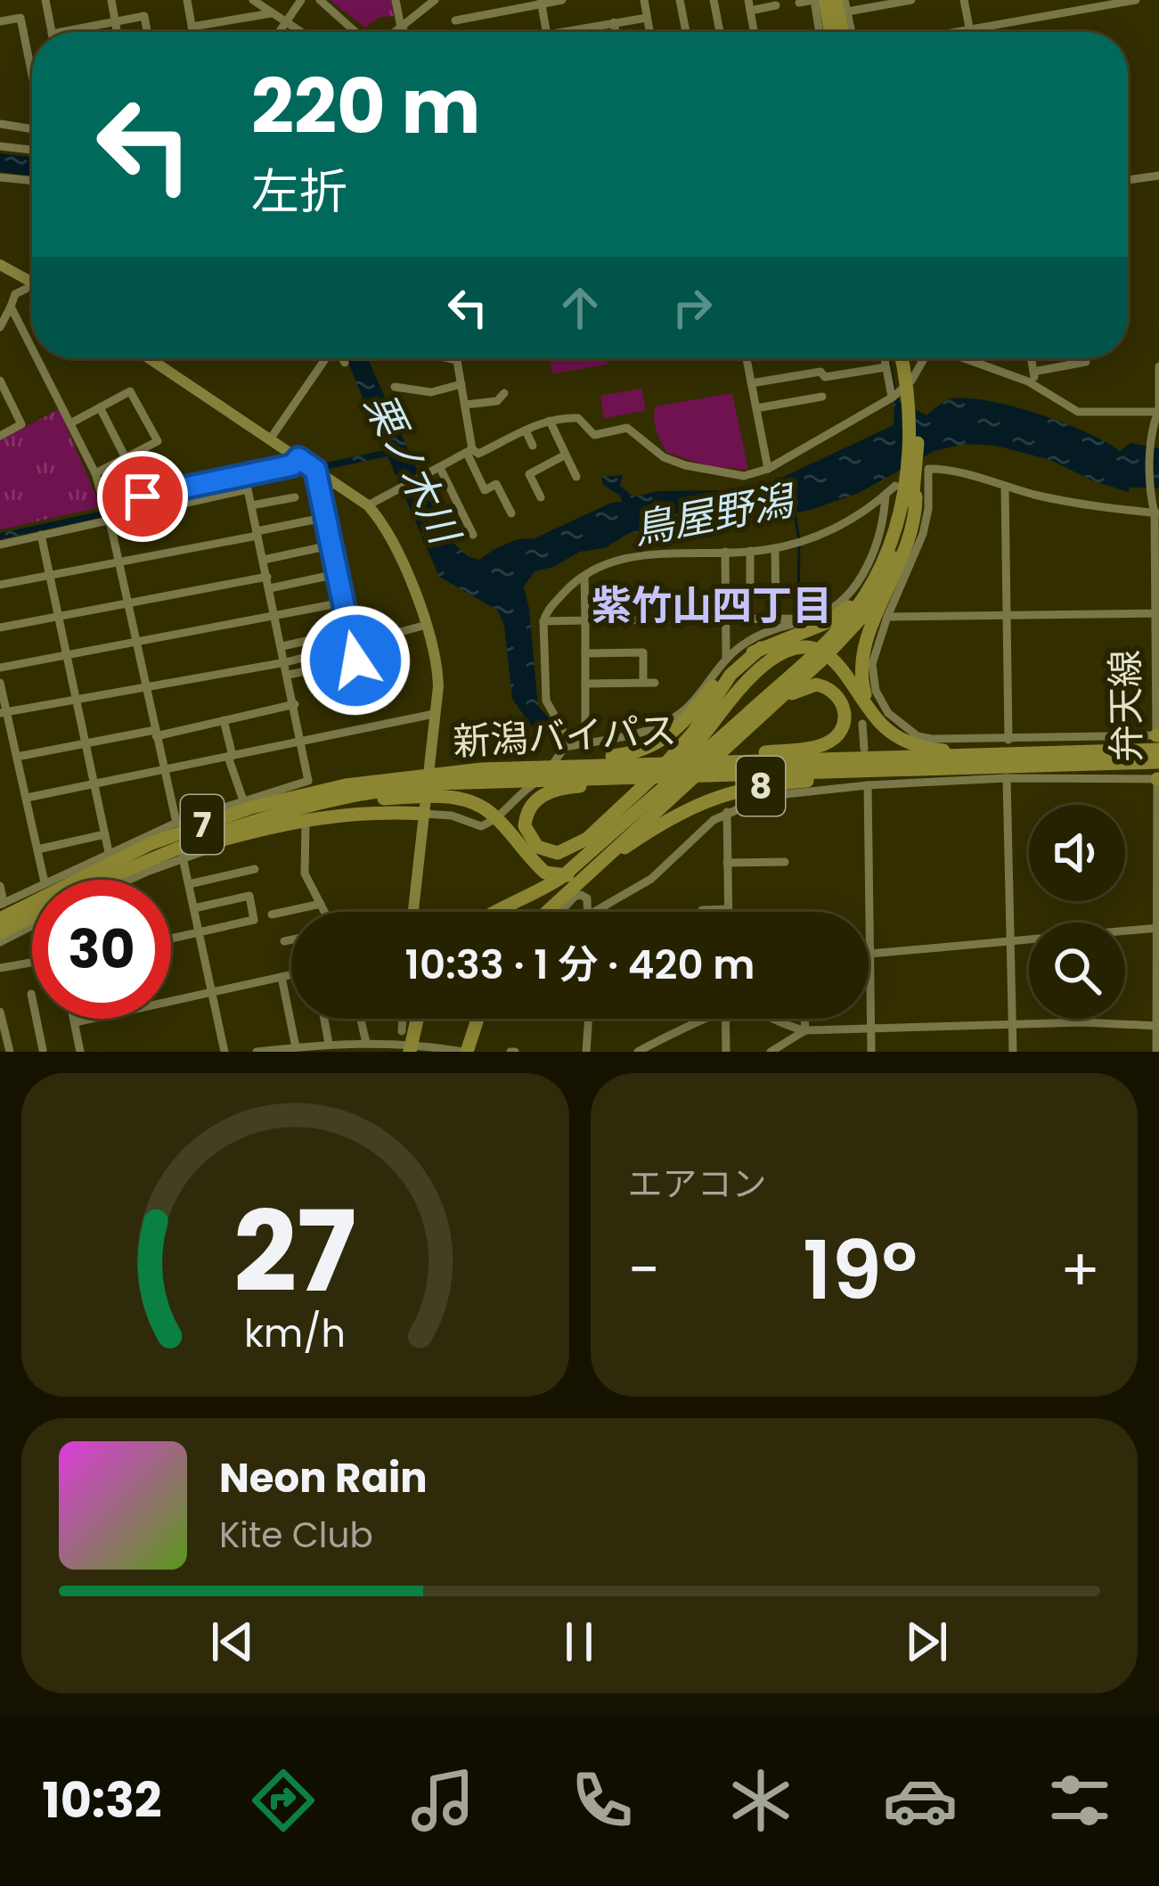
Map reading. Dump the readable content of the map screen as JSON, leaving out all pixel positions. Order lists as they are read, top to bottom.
{
  "streets": {
    "highway": ["新潟バイパス", "8", "7"],
    "street": ["弁天線"]
  },
  "crossings": [
    ["弁天線", "新潟バイパス"],
    ["新潟バイパス", "8"],
    ["新潟バイパス", "7"]
  ],
  "districts": ["紫竹山四丁目"],
  "water": ["栗ノ木川", "鳥屋野潟"],
  "page": {
    "turn": ["220 m", "左折"],
    "limit": "30",
    "trip": "10:33 · 1 分 · 420 m",
    "tile": "エアコン",
    "heat": ["−", "19°", "+"],
    "song": ["Neon Rain", "Kite Club"],
    "tabs": "10:32",
    "gauge": ["27", "km/h"]
  }
}
